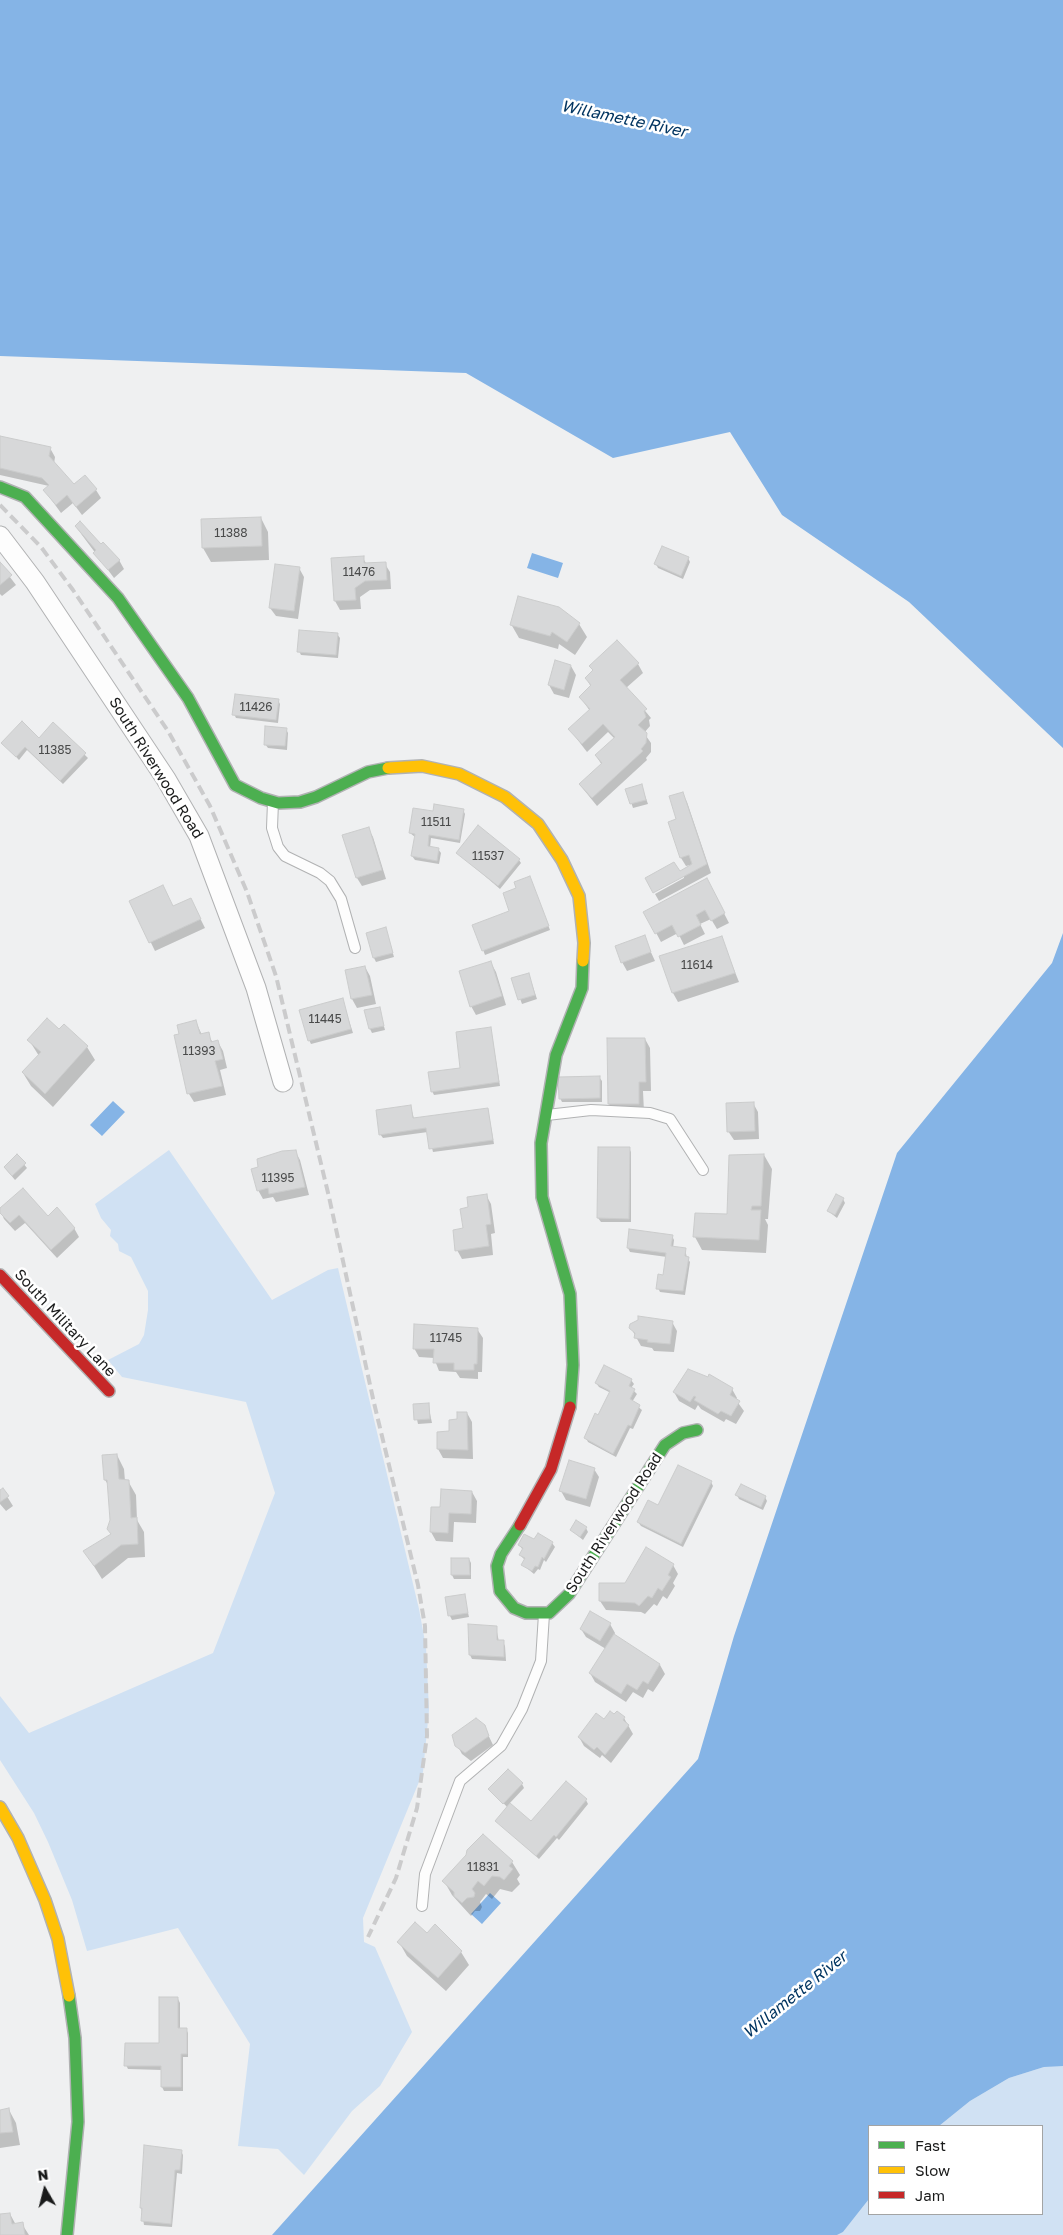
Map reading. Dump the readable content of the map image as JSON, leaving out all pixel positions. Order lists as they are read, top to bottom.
{
  "streets": {
    "street": ["South Riverwood Road", "South Military Lane"]
  },
  "water": ["Willamette River"],
  "house_numbers": [
    "11388",
    "11476",
    "11426",
    "11385",
    "11511",
    "11537",
    "11614",
    "11445",
    "11393",
    "11395",
    "11745",
    "11831"
  ],
  "legend": ["Fast", "Slow", "Jam"],
  "north": "top"
}
